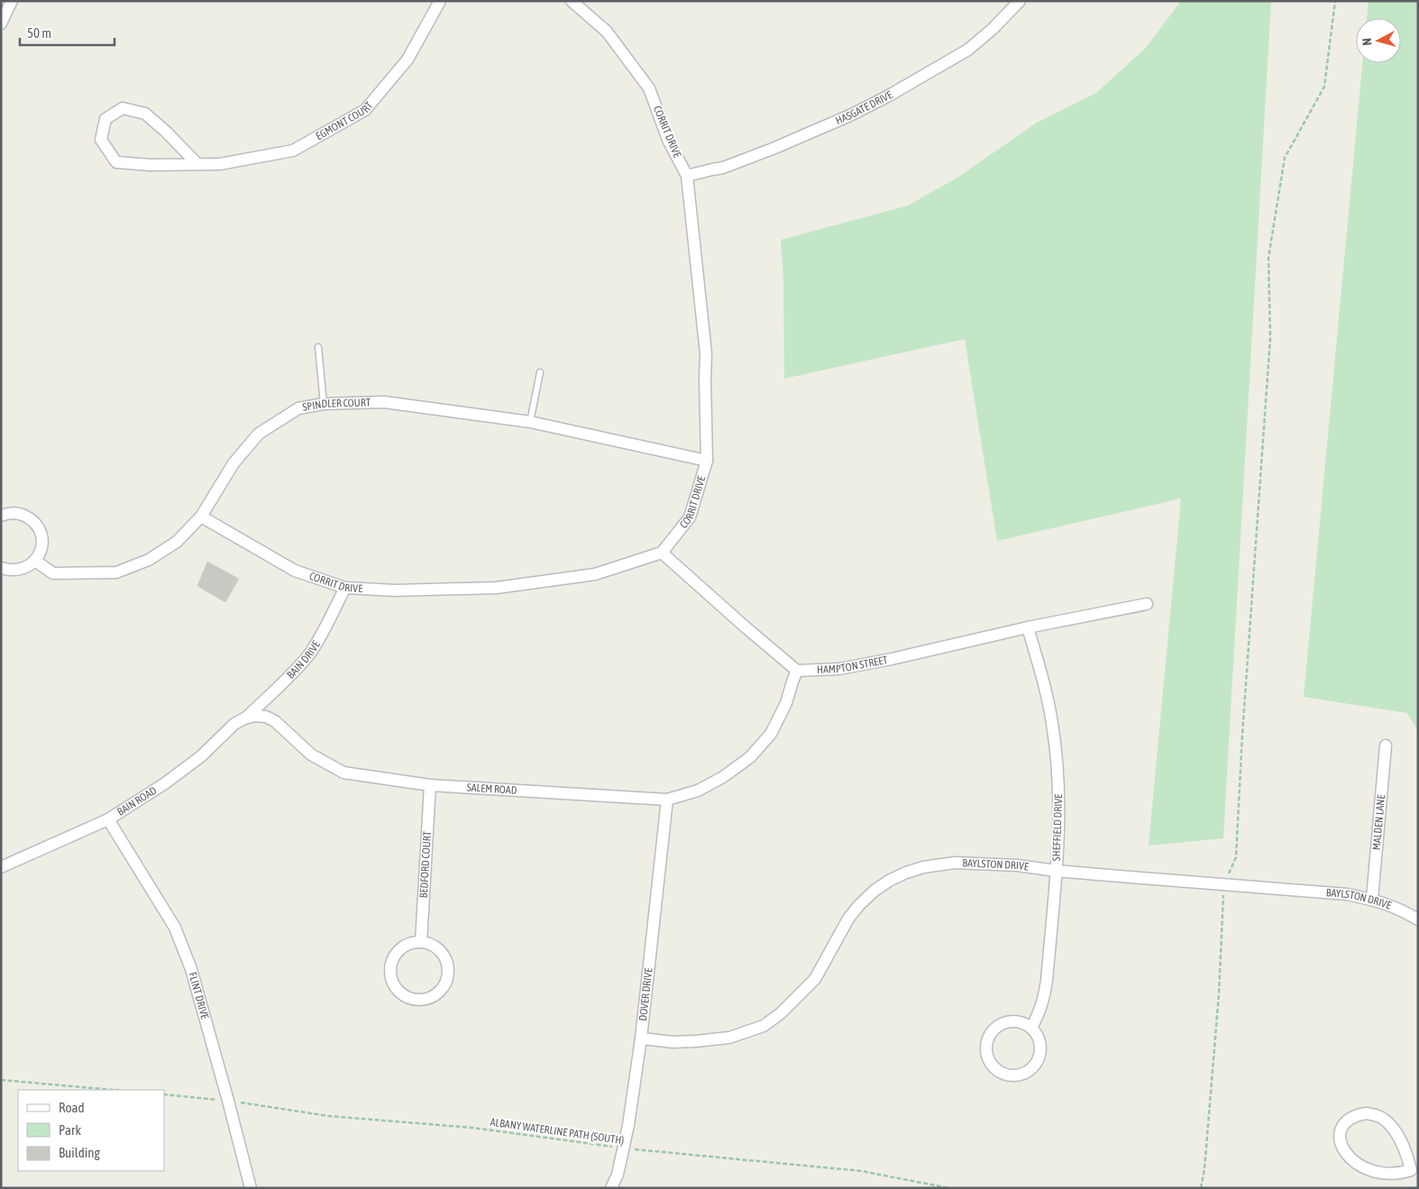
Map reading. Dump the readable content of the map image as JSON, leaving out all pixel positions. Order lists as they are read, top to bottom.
{
  "streets": {
    "street": [
      "HASGATE DRIVE",
      "EGMONT COURT",
      "CORRIT DRIVE",
      "SPINDLER COURT",
      "BAIN DRIVE",
      "HAMPTON STREET",
      "SALEM ROAD",
      "BAIN ROAD",
      "MALDEN LANE",
      "SHEFFIELD DRIVE",
      "BEDFORD COURT",
      "BAYLSTON DRIVE",
      "FLINT DRIVE",
      "DOVER DRIVE"
    ],
    "path": ["ALBANY WATERLINE PATH (SOUTH)"]
  },
  "crossings": [
    ["HASGATE DRIVE", "CORRIT DRIVE"],
    ["CORRIT DRIVE", "SPINDLER COURT"],
    ["CORRIT DRIVE", "BAIN DRIVE"],
    ["BAIN DRIVE", "SALEM ROAD"],
    ["BAIN DRIVE", "BAIN ROAD"],
    ["HAMPTON STREET", "SALEM ROAD"],
    ["HAMPTON STREET", "SHEFFIELD DRIVE"],
    ["SALEM ROAD", "BAIN ROAD"],
    ["SALEM ROAD", "BEDFORD COURT"],
    ["SALEM ROAD", "DOVER DRIVE"],
    ["BAIN ROAD", "FLINT DRIVE"],
    ["MALDEN LANE", "BAYLSTON DRIVE"],
    ["SHEFFIELD DRIVE", "BAYLSTON DRIVE"],
    ["BAYLSTON DRIVE", "DOVER DRIVE"],
    ["FLINT DRIVE", "ALBANY WATERLINE PATH (SOUTH)"],
    ["DOVER DRIVE", "ALBANY WATERLINE PATH (SOUTH)"]
  ],
  "legend": ["Road", "Park", "Building"],
  "scale_bar": "50 m",
  "north": "left"
}
